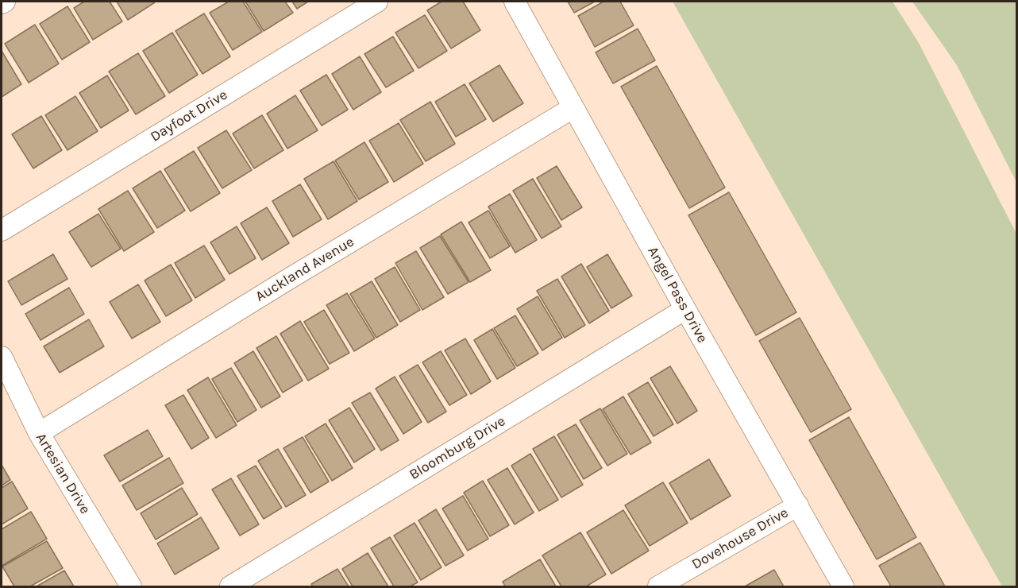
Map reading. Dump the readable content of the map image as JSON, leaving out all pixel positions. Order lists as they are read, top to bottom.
{
  "streets": {
    "street": [
      "Dayfoot Drive",
      "Auckland Avenue",
      "Angel Pass Drive",
      "Bloomburg Drive",
      "Artesian Drive",
      "Dovehouse Drive"
    ]
  },
  "crossings": [
    ["Auckland Avenue", "Angel Pass Drive"],
    ["Auckland Avenue", "Artesian Drive"],
    ["Angel Pass Drive", "Bloomburg Drive"],
    ["Angel Pass Drive", "Dovehouse Drive"]
  ]
}
